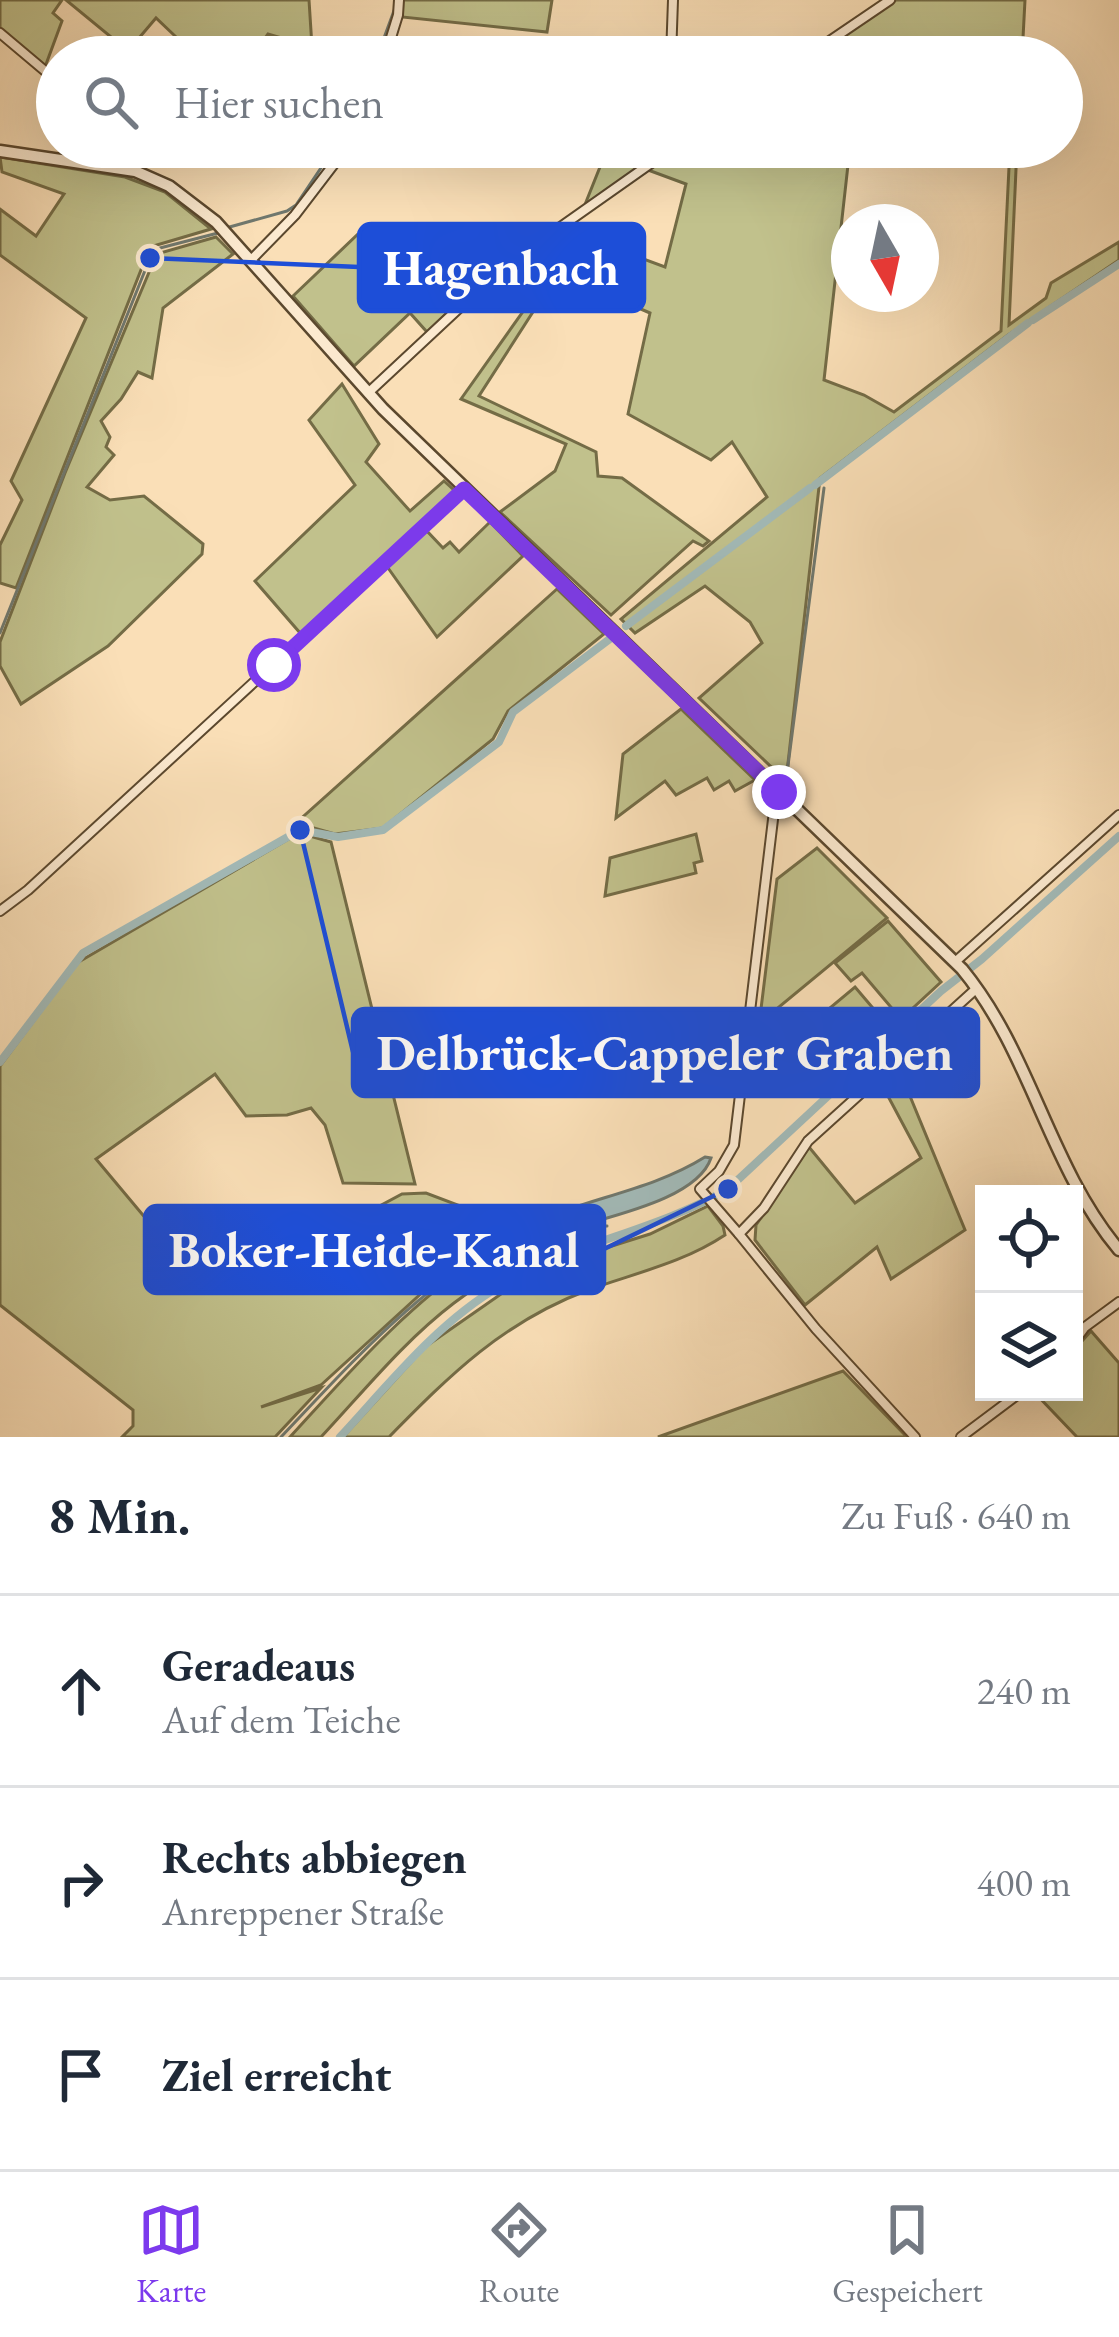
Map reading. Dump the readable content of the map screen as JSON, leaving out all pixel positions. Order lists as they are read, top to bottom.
{
  "places": ["Hagenbach", "Delbrück-Cappeler Graben", "Boker-Heide-Kanal"],
  "north": "bottom",
  "page": {
    "search": "Hier suchen",
    "heading": ["8 Min.", "Zu Fuß · 640 m"],
    "list": [
      ["Geradeaus", "Auf dem Teiche", "240 m"],
      ["Rechts abbiegen", "Anreppener Straße", "400 m"],
      "Ziel erreicht"
    ],
    "nav": ["Karte", "Route", "Gespeichert"]
  }
}
